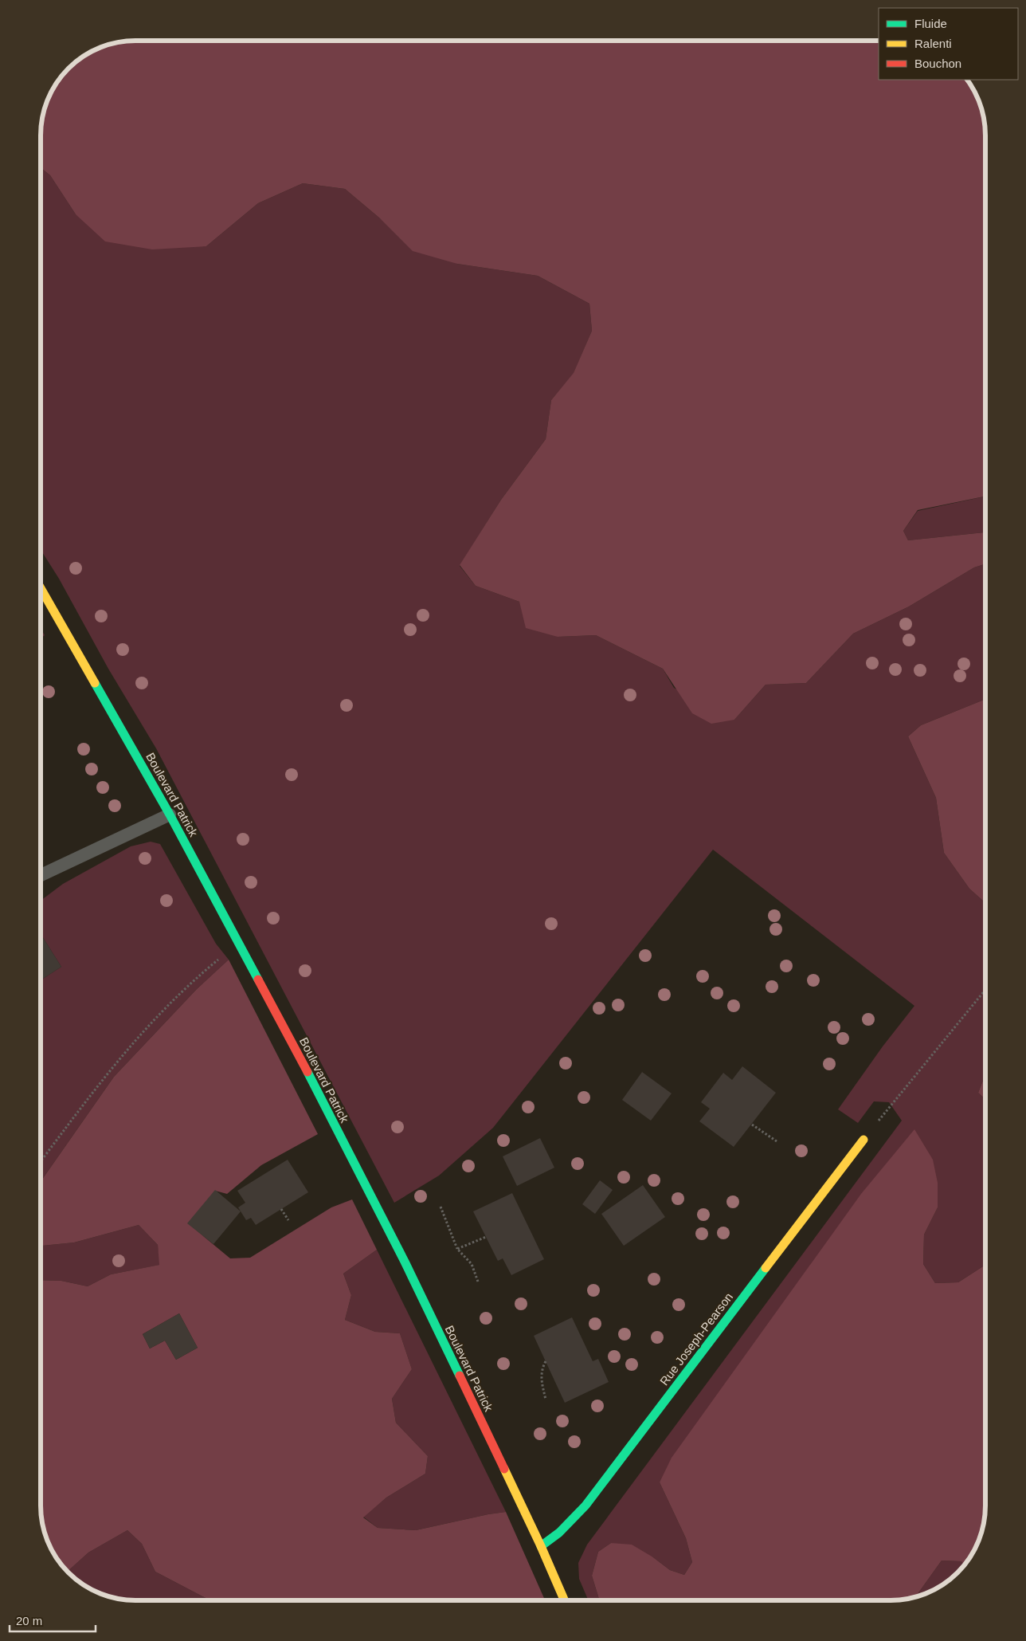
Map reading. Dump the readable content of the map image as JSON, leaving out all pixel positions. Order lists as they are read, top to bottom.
{
  "streets": {
    "street": ["Boulevard Patrick", "Rue Joseph-Pearson"]
  },
  "crossings": [
    ["Boulevard Patrick", "Rue Joseph-Pearson"]
  ],
  "legend": ["Fluide", "Ralenti", "Bouchon"],
  "scale_bar": "20 m"
}
